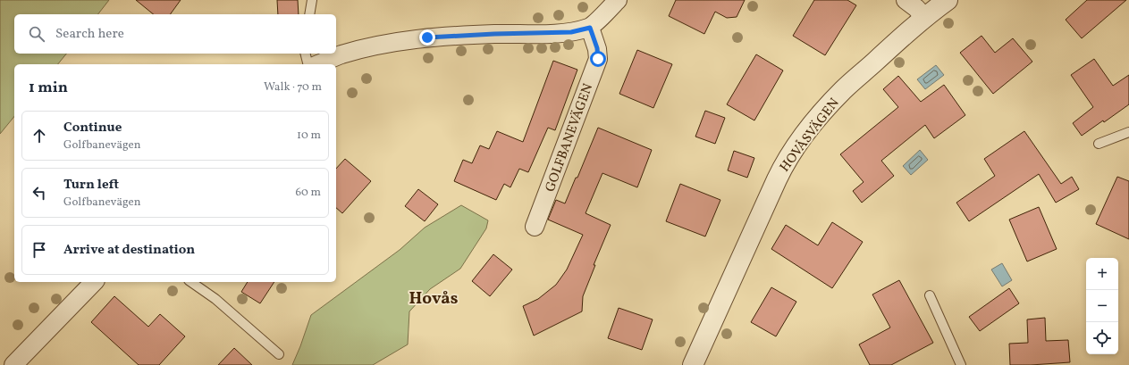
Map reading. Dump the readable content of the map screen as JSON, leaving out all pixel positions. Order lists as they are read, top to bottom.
{
  "streets": {
    "street": ["HOVÅSVÄGEN", "GOLFBANEVÄGEN"]
  },
  "districts": ["Hovås"],
  "page": {
    "search": "Search here",
    "heading": ["1 min", "Walk · 70 m"],
    "list": [
      ["Continue", "Golfbanevägen", "10 m"],
      ["Turn left", "Golfbanevägen", "60 m"],
      "Arrive at destination"
    ],
    "map_buttons": ["+", "−"]
  }
}
